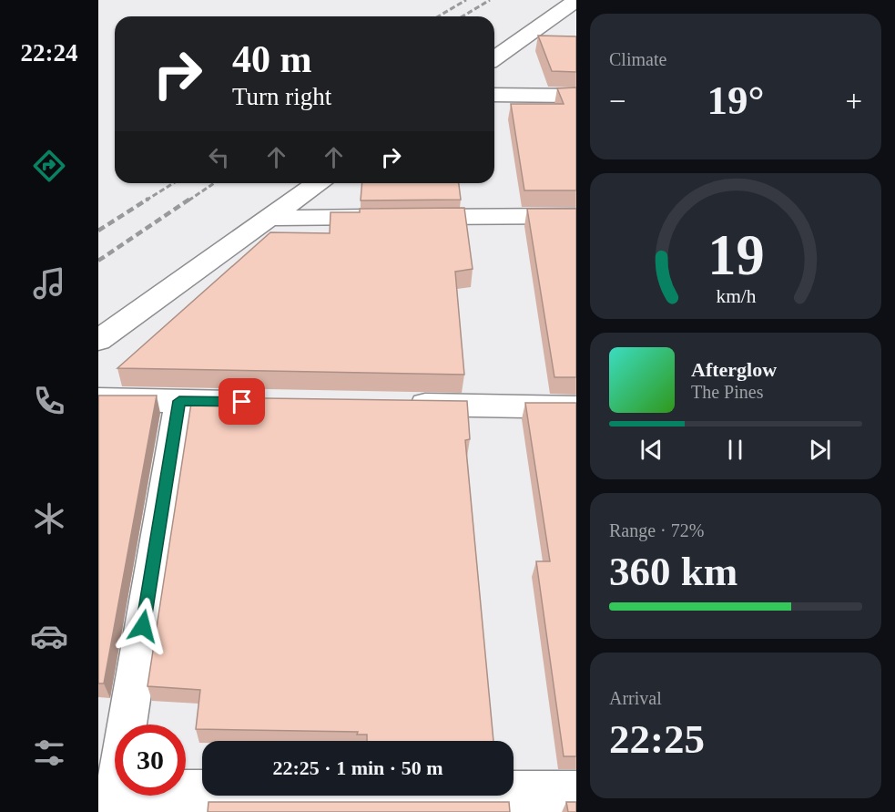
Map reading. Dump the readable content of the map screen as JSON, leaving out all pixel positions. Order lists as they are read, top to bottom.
{
  "page": {
    "tabs": "22:24",
    "tile": [
      "Climate",
      ["Range · 72%", "360 km"],
      ["Arrival", "22:25"]
    ],
    "turn": ["40 m", "Turn right"],
    "heat": ["−", "19°", "+"],
    "song": ["Afterglow", "The Pines"],
    "limit": "30",
    "trip": "22:25 · 1 min · 50 m",
    "gauge": ["19", "km/h"]
  }
}
